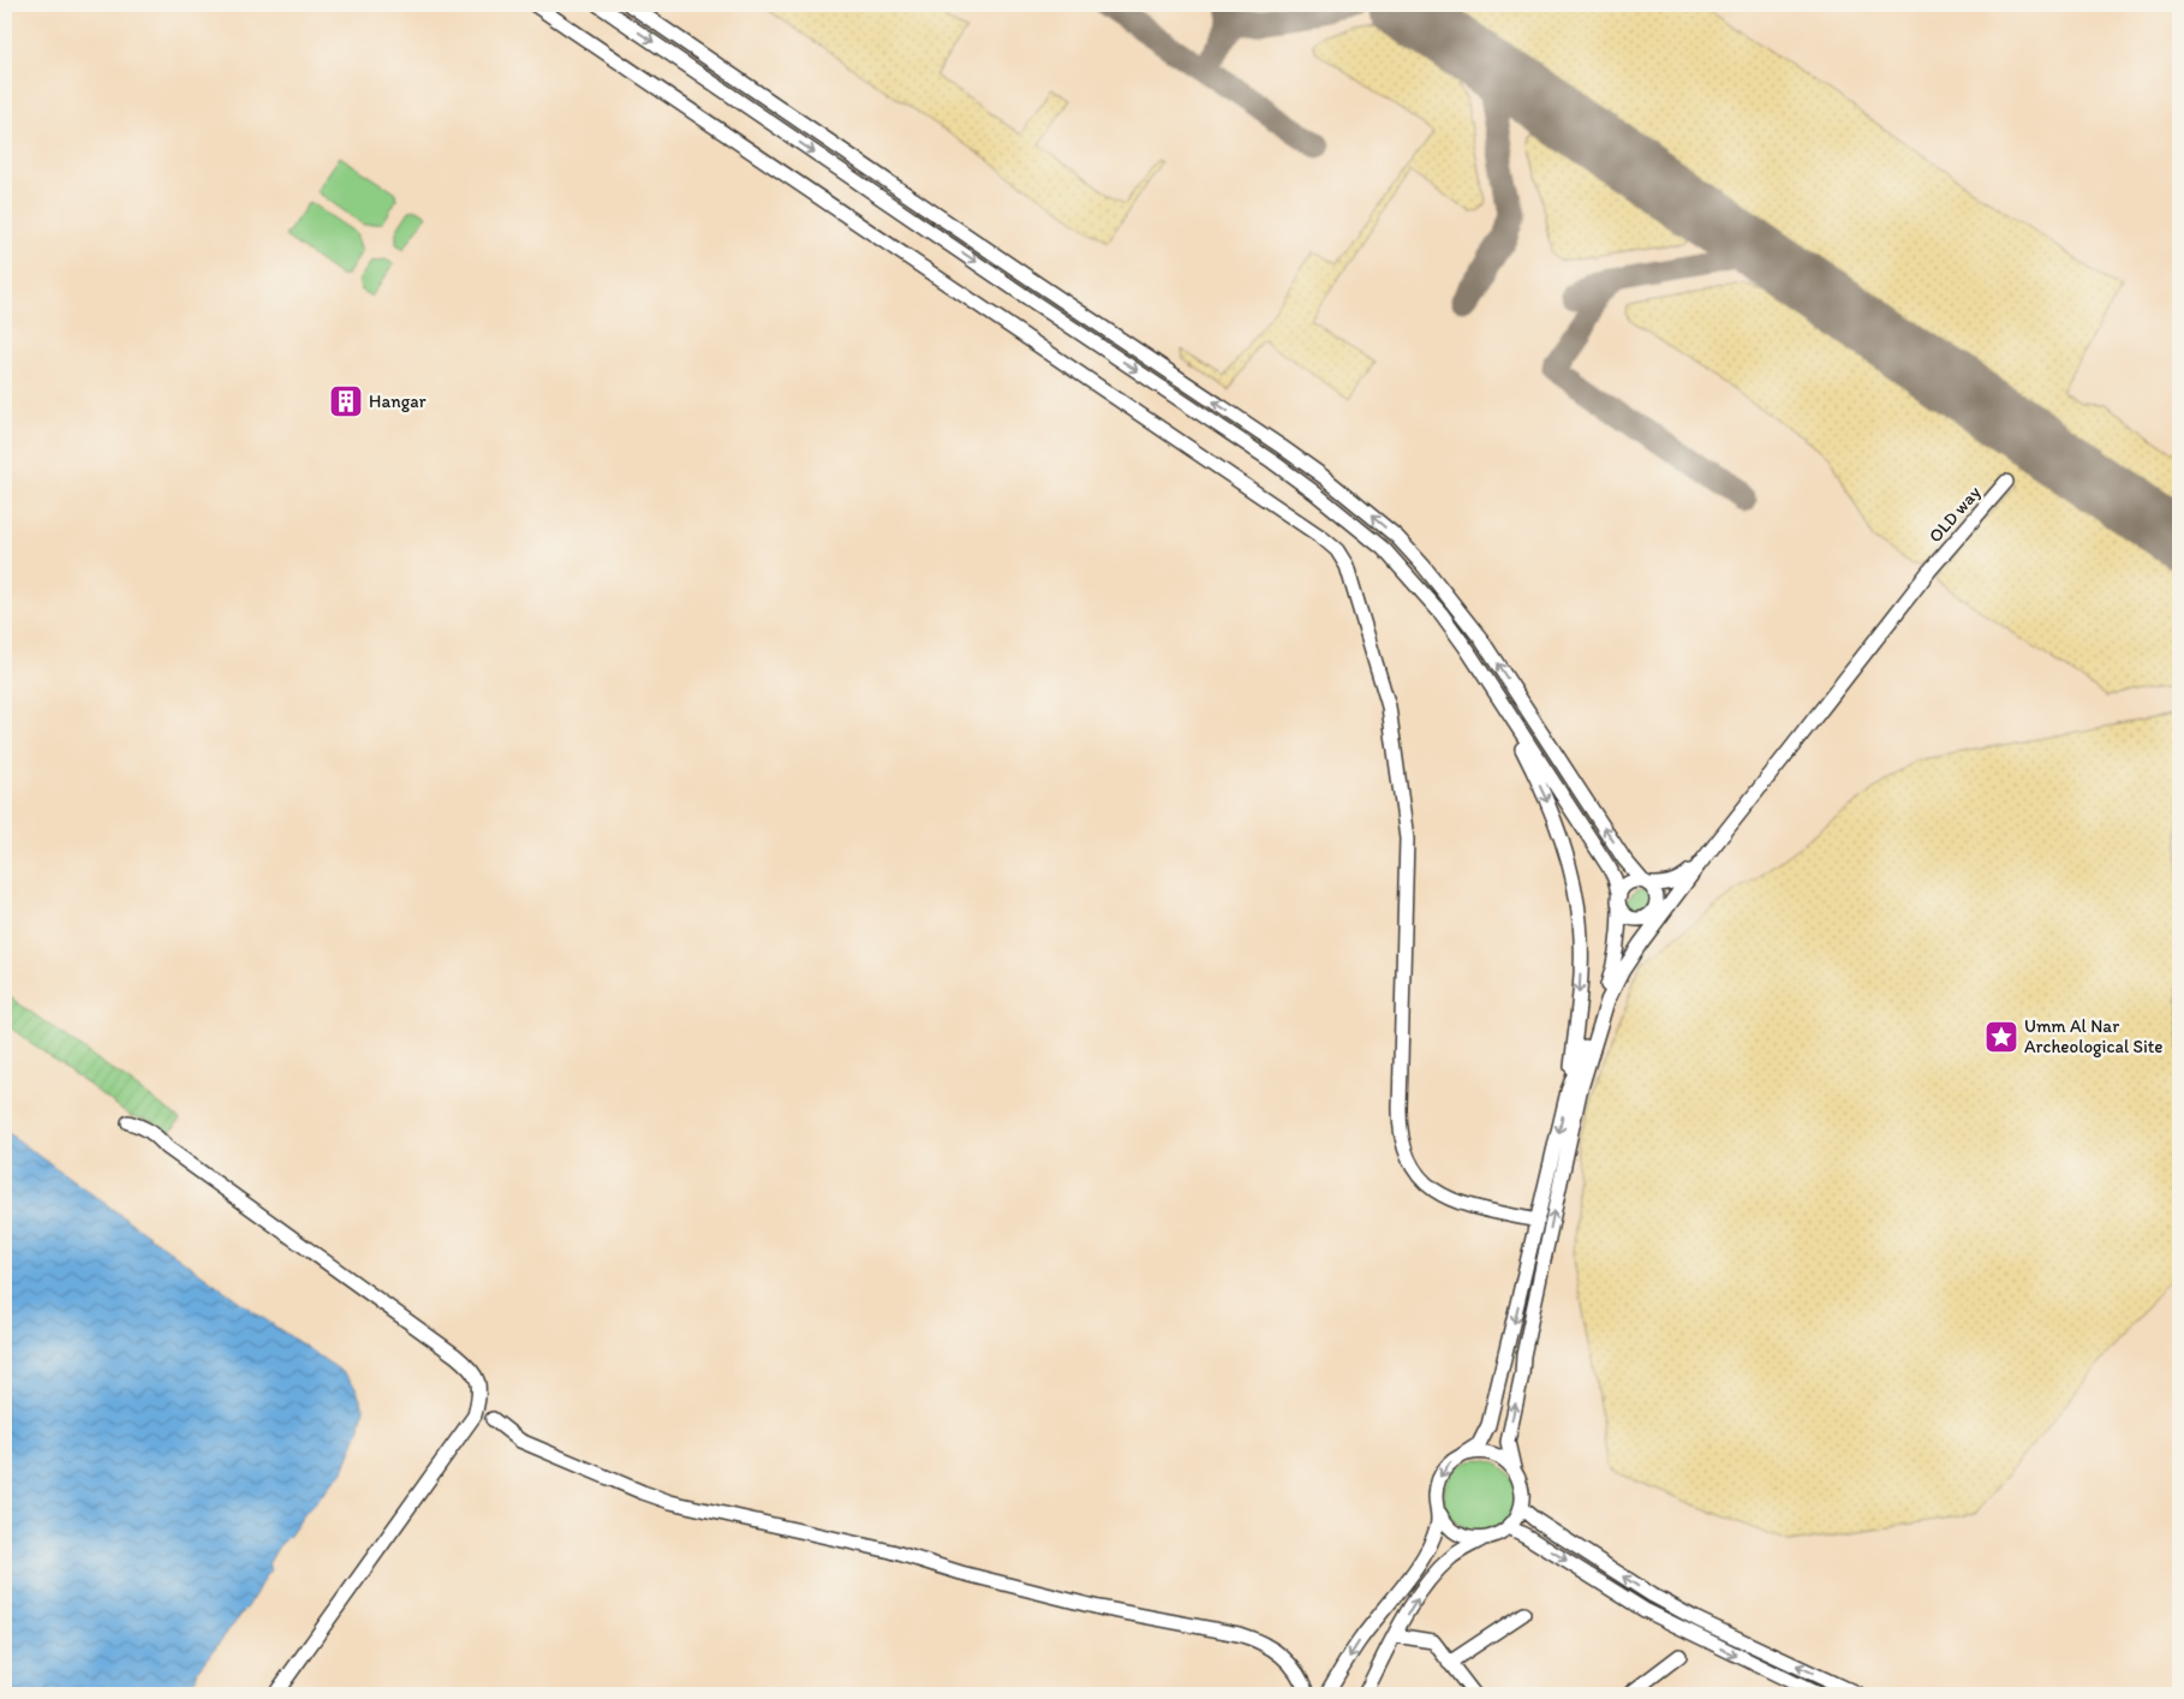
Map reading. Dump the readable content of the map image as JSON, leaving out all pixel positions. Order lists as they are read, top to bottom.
{
  "streets": {
    "street": ["OLD way"]
  },
  "places": {
    "building": ["Hangar"],
    "place": ["Umm Al Nar Archeological Site"]
  }
}
